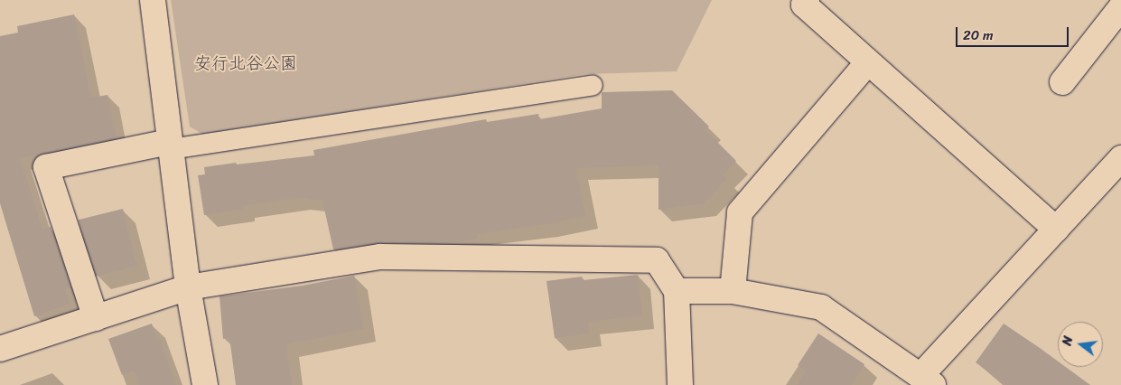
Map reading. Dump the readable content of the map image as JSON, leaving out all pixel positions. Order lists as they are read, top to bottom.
{
  "parks": ["安行北谷公園"],
  "scale_bar": "20 m",
  "north": "left"
}
